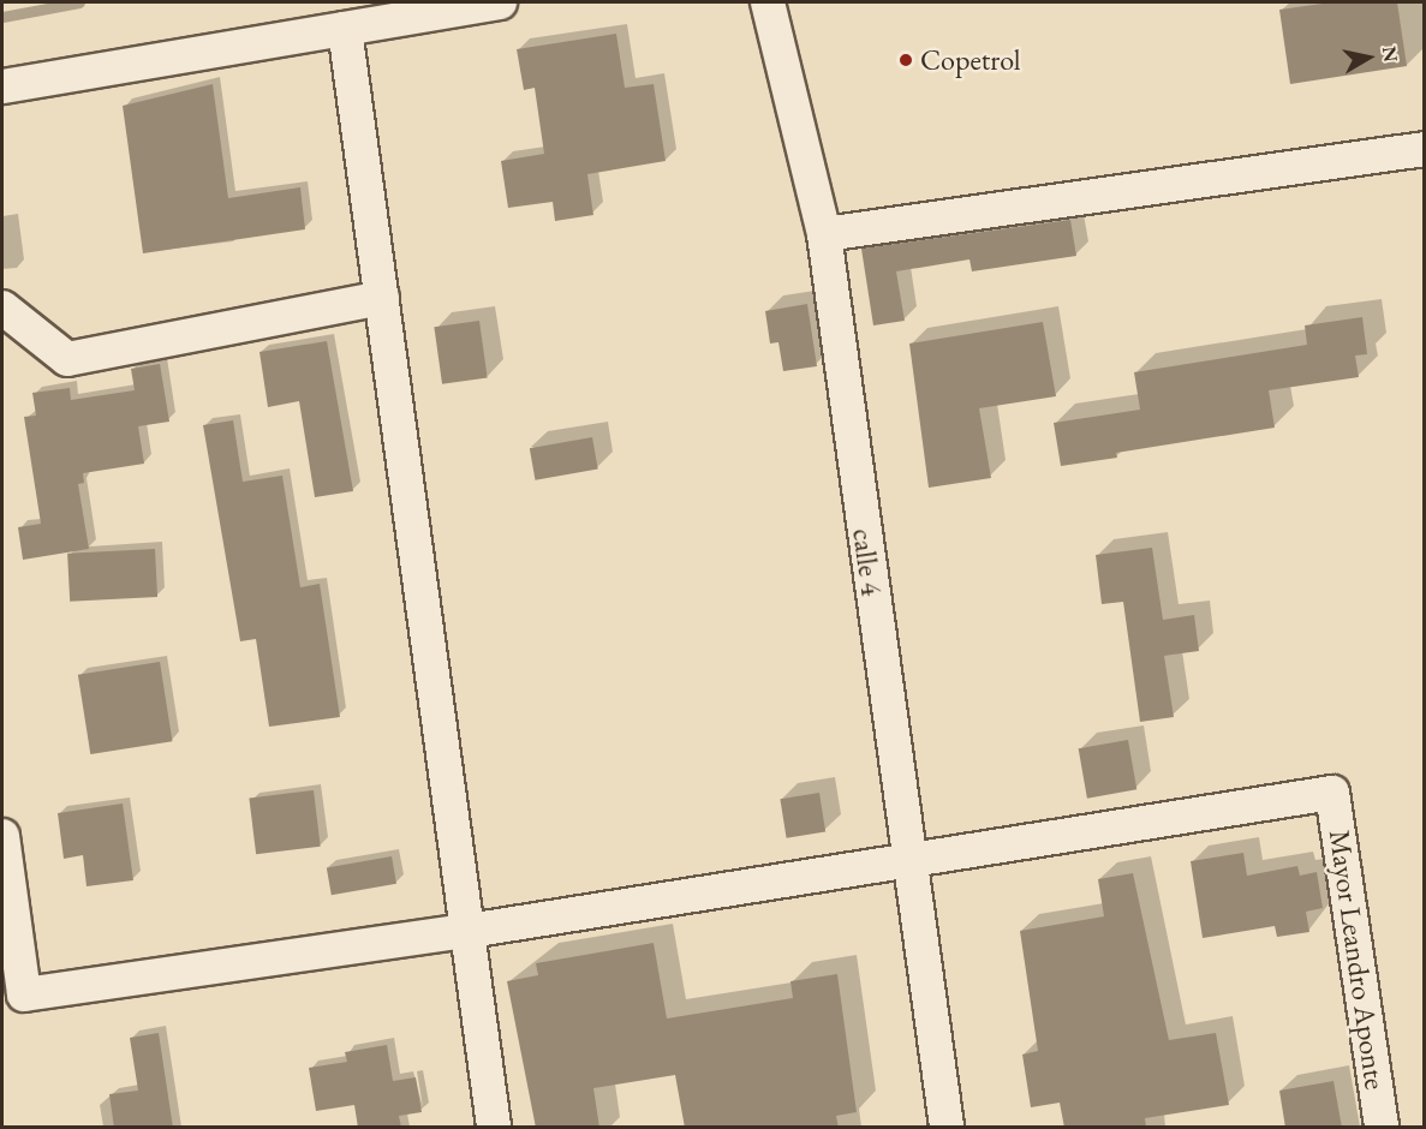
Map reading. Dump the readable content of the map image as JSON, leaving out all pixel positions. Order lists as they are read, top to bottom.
{
  "streets": {
    "street": ["calle 4", "Mayor Leandro Aponte"]
  },
  "crossings": [
    ["calle 4", "Mayor Leandro Aponte"]
  ],
  "places": ["Copetrol"],
  "north": "right"
}
